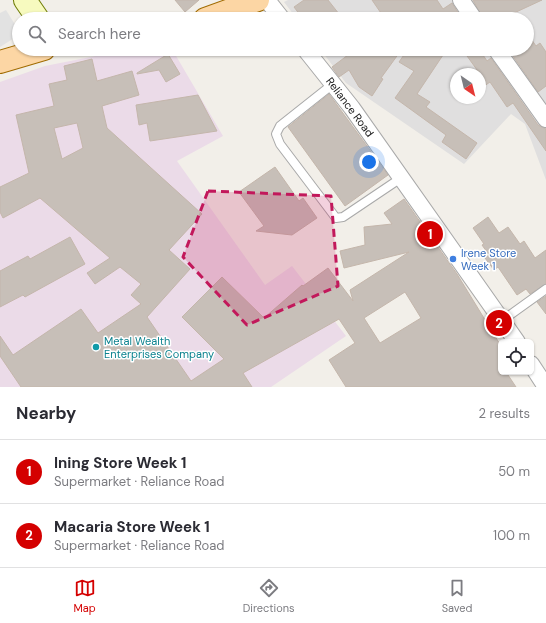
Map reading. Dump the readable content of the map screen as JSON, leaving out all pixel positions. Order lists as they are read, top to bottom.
{
  "streets": {
    "street": ["Reliance Road"]
  },
  "places": ["Irene Store Week 1", "Metal Wealth Enterprises Company"],
  "north": "bottom right",
  "page": {
    "search": "Search here",
    "pins": ["1", "2"],
    "heading": ["Nearby", "2 results"],
    "list": [
      {
        "mark": "1",
        "name": "Ining Store Week 1",
        "note": "Supermarket · Reliance Road",
        "value": "50 m"
      },
      {
        "mark": "2",
        "name": "Macaria Store Week 1",
        "note": "Supermarket · Reliance Road",
        "value": "100 m"
      }
    ],
    "nav": ["Map", "Directions", "Saved"]
  }
}
